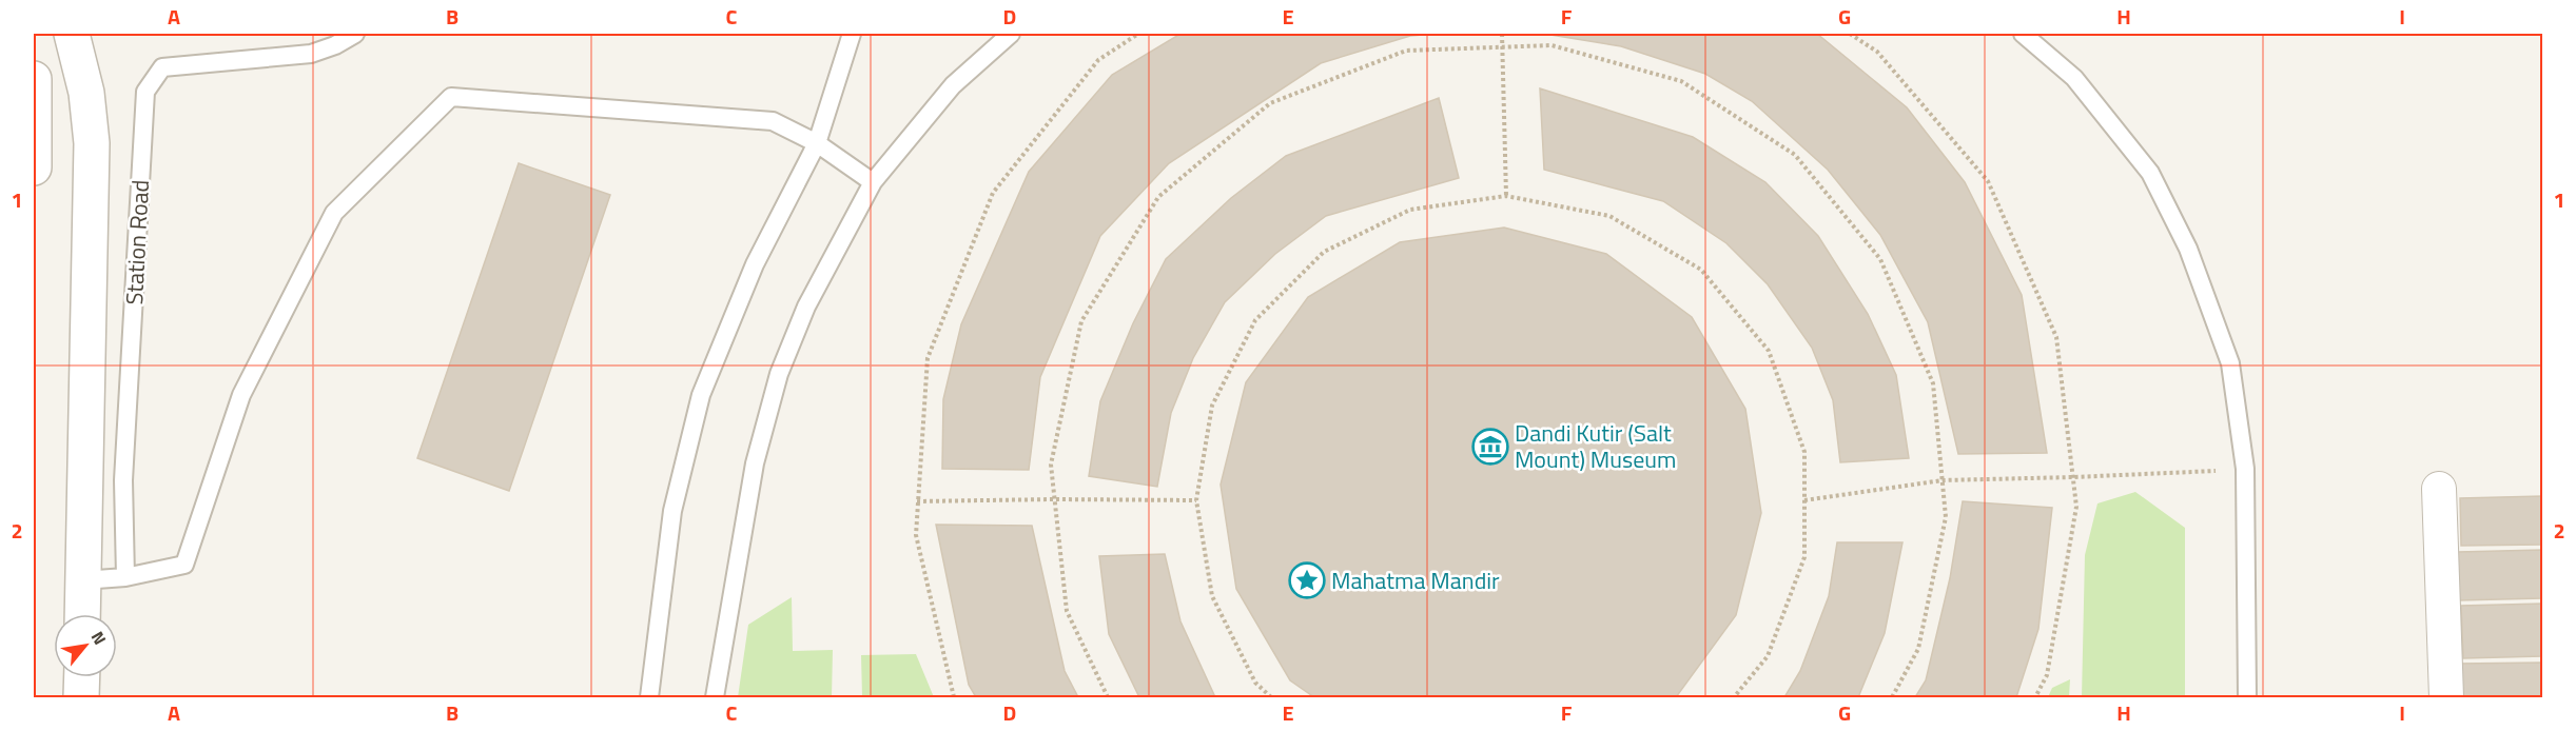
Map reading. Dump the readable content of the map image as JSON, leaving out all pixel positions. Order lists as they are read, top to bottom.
{
  "streets": {
    "lane": ["Station Road"]
  },
  "places": {
    "museum": ["Dandi Kutir (Salt Mount) Museum"],
    "place": ["Mahatma Mandir"]
  },
  "north": "top right",
  "grid": {
    "columns": [
      "A",
      "B",
      "C",
      "D",
      "E",
      "F",
      "G",
      "H",
      "I"
    ],
    "rows": ["1", "2"]
  }
}
